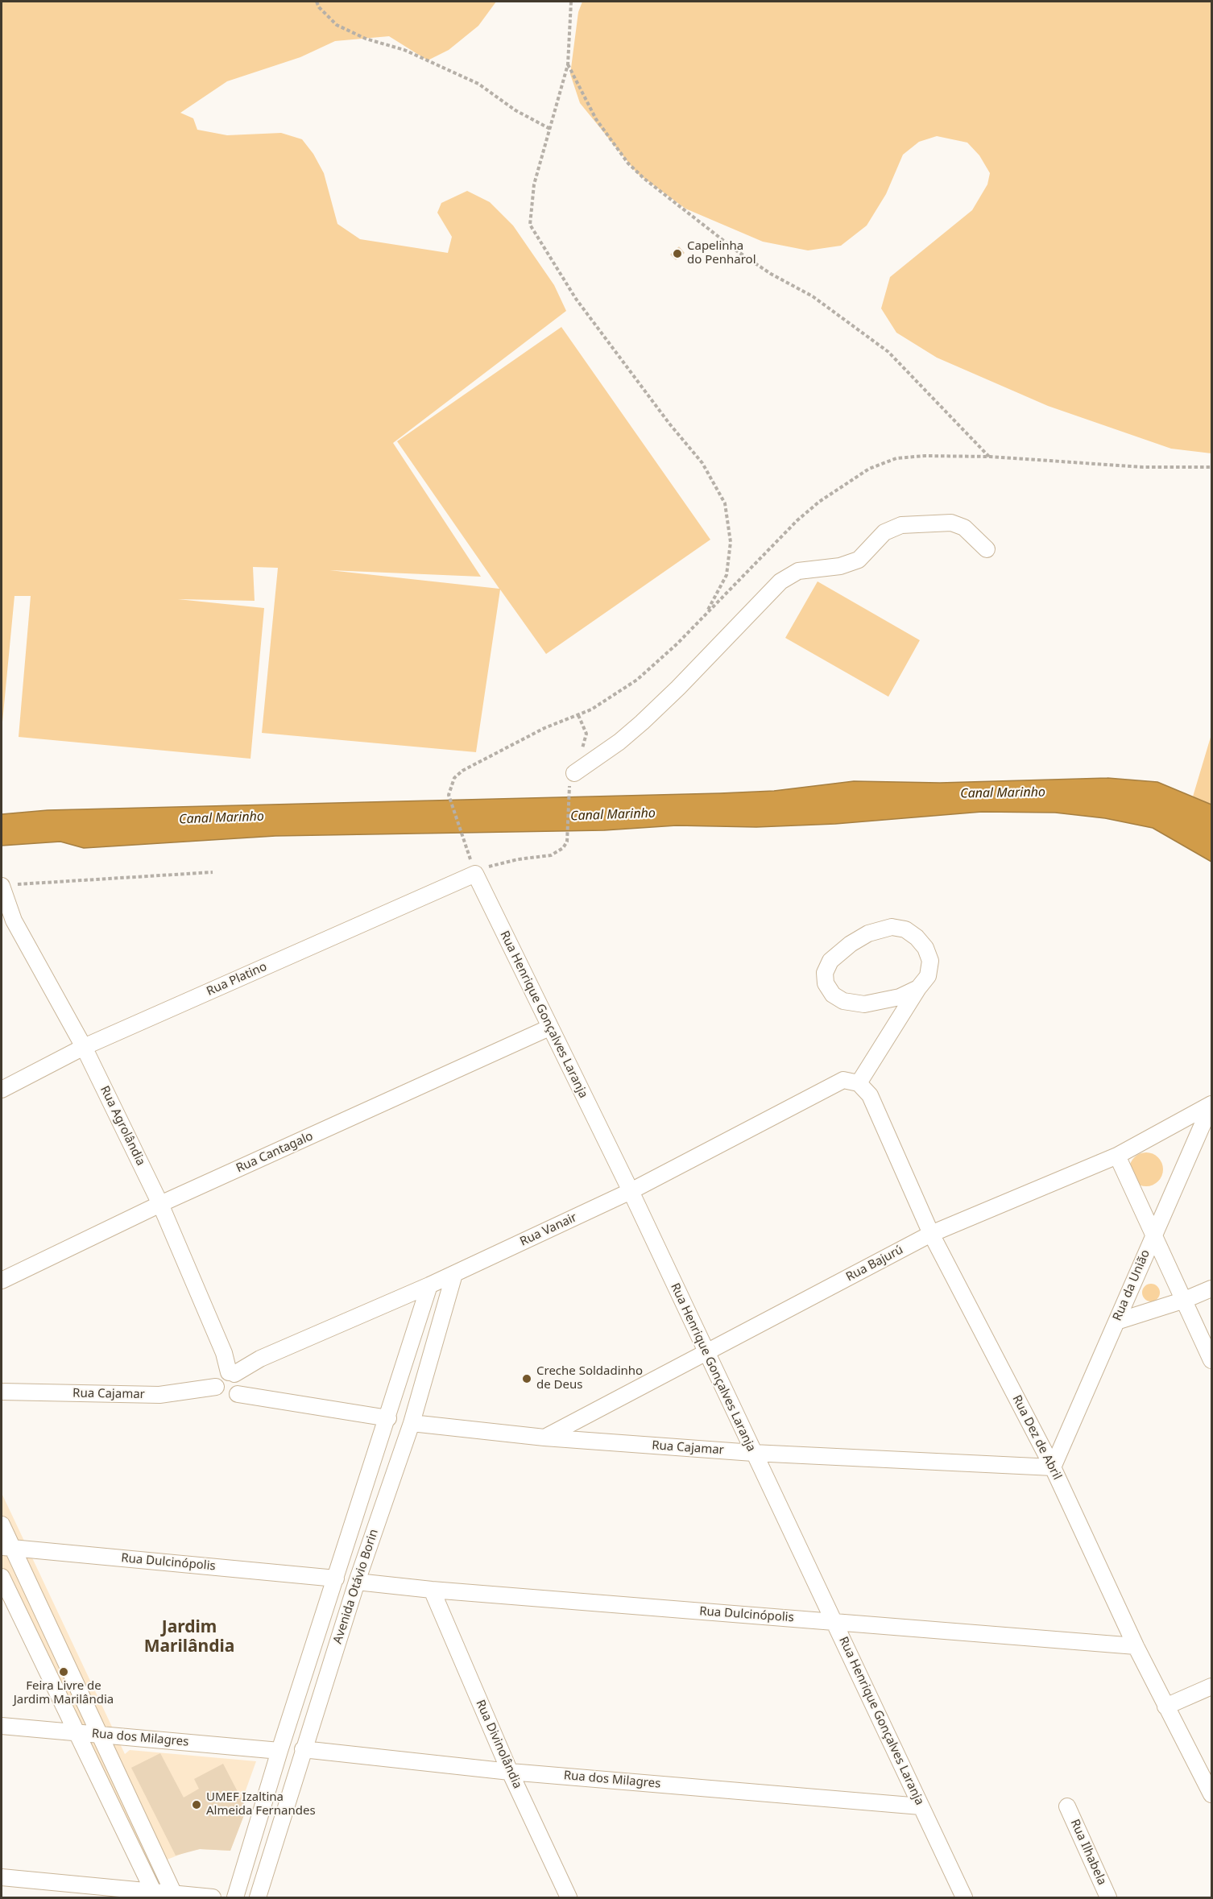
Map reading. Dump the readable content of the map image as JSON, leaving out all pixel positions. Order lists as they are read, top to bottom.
{
  "streets": {
    "street": [
      "Rua Platino",
      "Rua Henrique Gonçalves Laranja",
      "Rua Agrolândia",
      "Rua Cantagalo",
      "Rua Vanair",
      "Rua Bajurú",
      "Rua da União",
      "Rua Cajamar",
      "Rua Dez de Abril",
      "Rua Dulcinópolis",
      "Avenida Otávio Borin",
      "Rua dos Milagres",
      "Rua Divinolândia",
      "Rua Ilhabela"
    ]
  },
  "crossings": [
    ["Rua Platino", "Rua Henrique Gonçalves Laranja"],
    ["Rua Platino", "Rua Agrolândia"],
    ["Rua Henrique Gonçalves Laranja", "Rua Cantagalo"],
    ["Rua Henrique Gonçalves Laranja", "Rua Vanair"],
    ["Rua Henrique Gonçalves Laranja", "Rua Bajurú"],
    ["Rua Henrique Gonçalves Laranja", "Rua Cajamar"],
    ["Rua Henrique Gonçalves Laranja", "Rua Dulcinópolis"],
    ["Rua Henrique Gonçalves Laranja", "Rua dos Milagres"],
    ["Rua Agrolândia", "Rua Cantagalo"],
    ["Rua Agrolândia", "Rua Vanair"],
    ["Rua Agrolândia", "Rua Cajamar"],
    ["Rua Vanair", "Rua Cajamar"],
    ["Rua Vanair", "Rua Dez de Abril"],
    ["Rua Vanair", "Avenida Otávio Borin"],
    ["Rua Bajurú", "Rua da União"],
    ["Rua Bajurú", "Rua Cajamar"],
    ["Rua Bajurú", "Rua Dez de Abril"],
    ["Rua da União", "Rua Cajamar"],
    ["Rua da União", "Rua Dez de Abril"],
    ["Rua Cajamar", "Rua Dez de Abril"],
    ["Rua Cajamar", "Avenida Otávio Borin"],
    ["Rua Dez de Abril", "Rua Dulcinópolis"],
    ["Rua Dulcinópolis", "Avenida Otávio Borin"],
    ["Rua Dulcinópolis", "Rua Divinolândia"],
    ["Avenida Otávio Borin", "Rua dos Milagres"],
    ["Rua dos Milagres", "Rua Divinolândia"]
  ],
  "districts": ["Jardim Marilândia"],
  "water": ["Canal Marinho"],
  "places": [
    "Capelinha do Penharol",
    "Creche Soldadinho de Deus",
    "Feira Livre de Jardim Marilândia",
    "UMEF Izaltina Almeida Fernandes"
  ]
}
